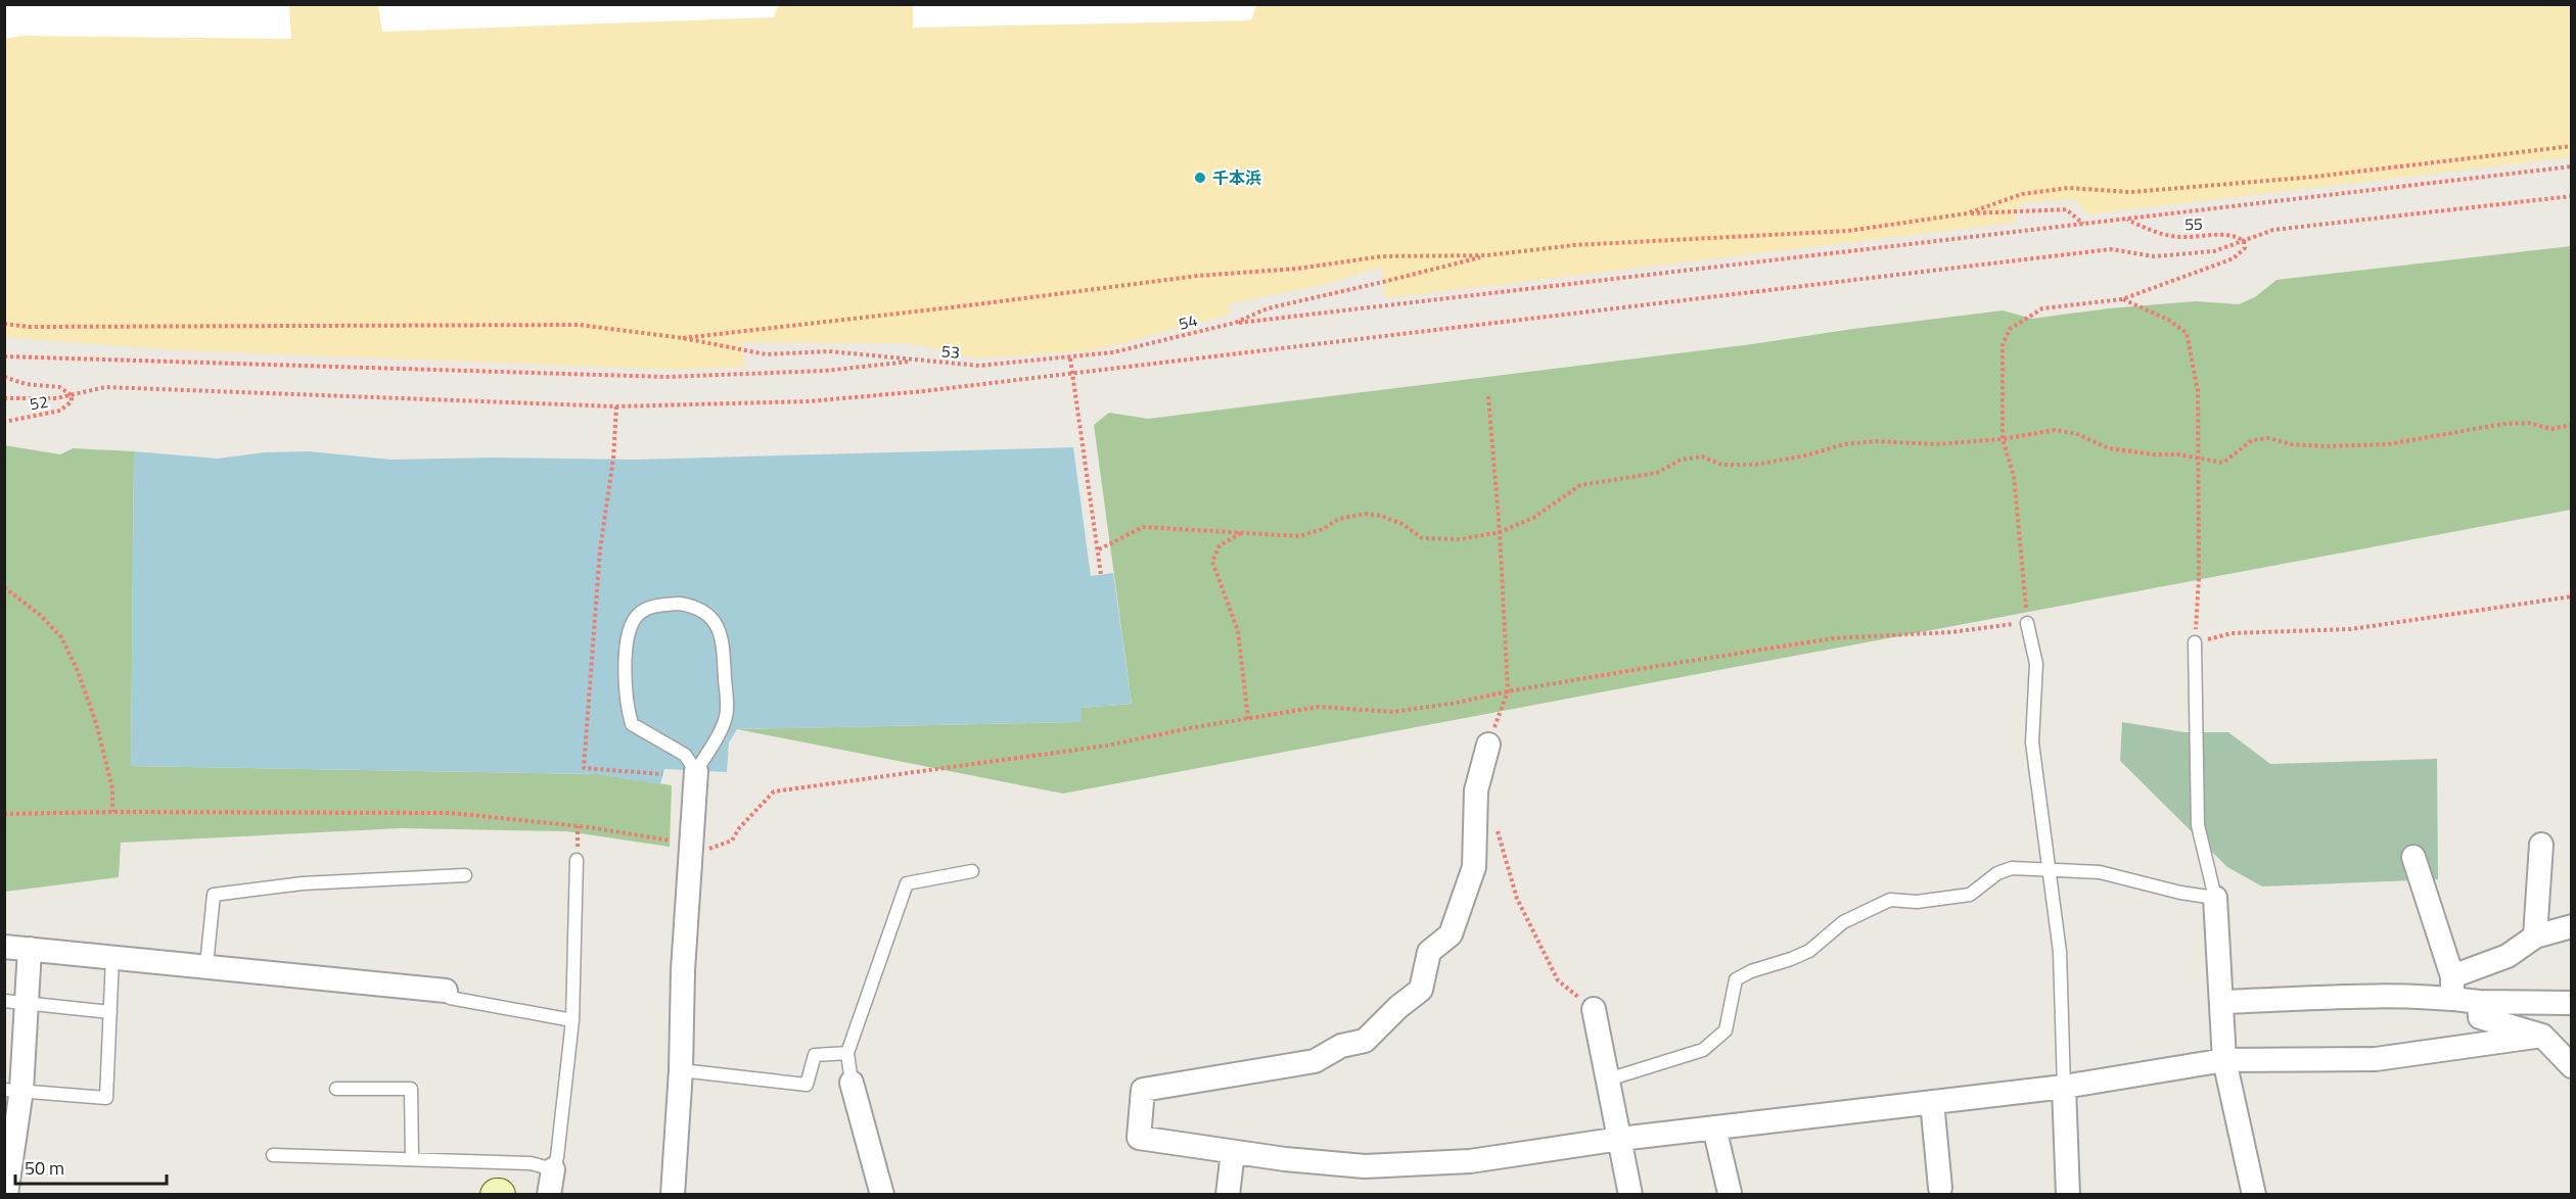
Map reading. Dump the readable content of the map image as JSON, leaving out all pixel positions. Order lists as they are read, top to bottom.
{
  "streets": {
    "path": [
      "55",
      "54",
      "53",
      "52"
    ]
  },
  "crossings": [
    ["54", "53"]
  ],
  "places": ["千本浜"],
  "scale_bar": "50 m"
}
